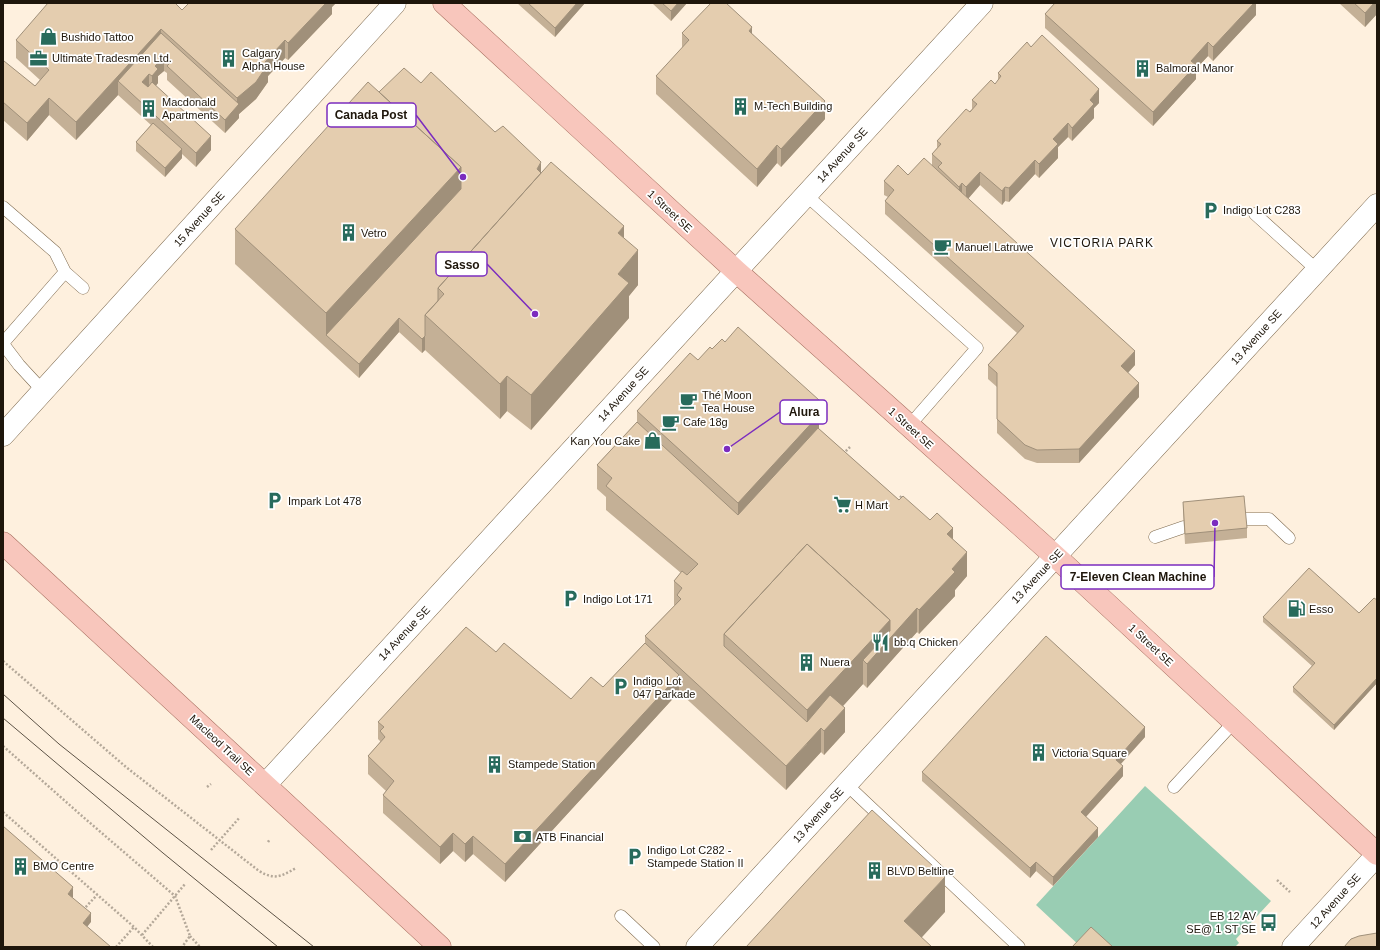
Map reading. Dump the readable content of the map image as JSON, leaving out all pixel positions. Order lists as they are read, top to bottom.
{
  "streets": {
    "main road": ["1 Street SE", "Macleod Trail SE"],
    "street": [
      "14 Avenue SE",
      "15 Avenue SE",
      "13 Avenue SE",
      "12 Avenue SE"
    ]
  },
  "crossings": [
    ["14 Avenue SE", "1 Street SE"],
    ["14 Avenue SE", "Macleod Trail SE"],
    ["1 Street SE", "13 Avenue SE"],
    ["1 Street SE", "12 Avenue SE"]
  ],
  "districts": ["VICTORIA PARK"],
  "places": {
    "shop": ["Bushido Tattoo", "Kan You Cake"],
    "office": ["Ultimate Tradesmen Ltd."],
    "building": [
      "Calgary Alpha House",
      "Balmoral Manor",
      "M-Tech Building",
      "Macdonald Apartments",
      "Vetro",
      "Nuera",
      "Victoria Square",
      "Stampede Station",
      "BMO Centre",
      "BLVD Beltline"
    ],
    "other": [
      "Canada Post",
      "Sasso",
      "Alura",
      "7-Eleven Clean Machine"
    ],
    "parking": [
      "Indigo Lot C283",
      "Impark Lot 478",
      "Indigo Lot 171",
      "Indigo Lot 047 Parkade",
      "Indigo Lot C282 - Stampede Station II"
    ],
    "cafe": ["Manuel Latruwe", "Thé Moon Tea House", "Cafe 18g"],
    "supermarket": ["H Mart"],
    "fuel station": ["Esso"],
    "restaurant": ["bb.q Chicken"],
    "bank": ["ATB Financial"],
    "bus stop": ["EB 12 AV SE@ 1 ST SE"]
  }
}
